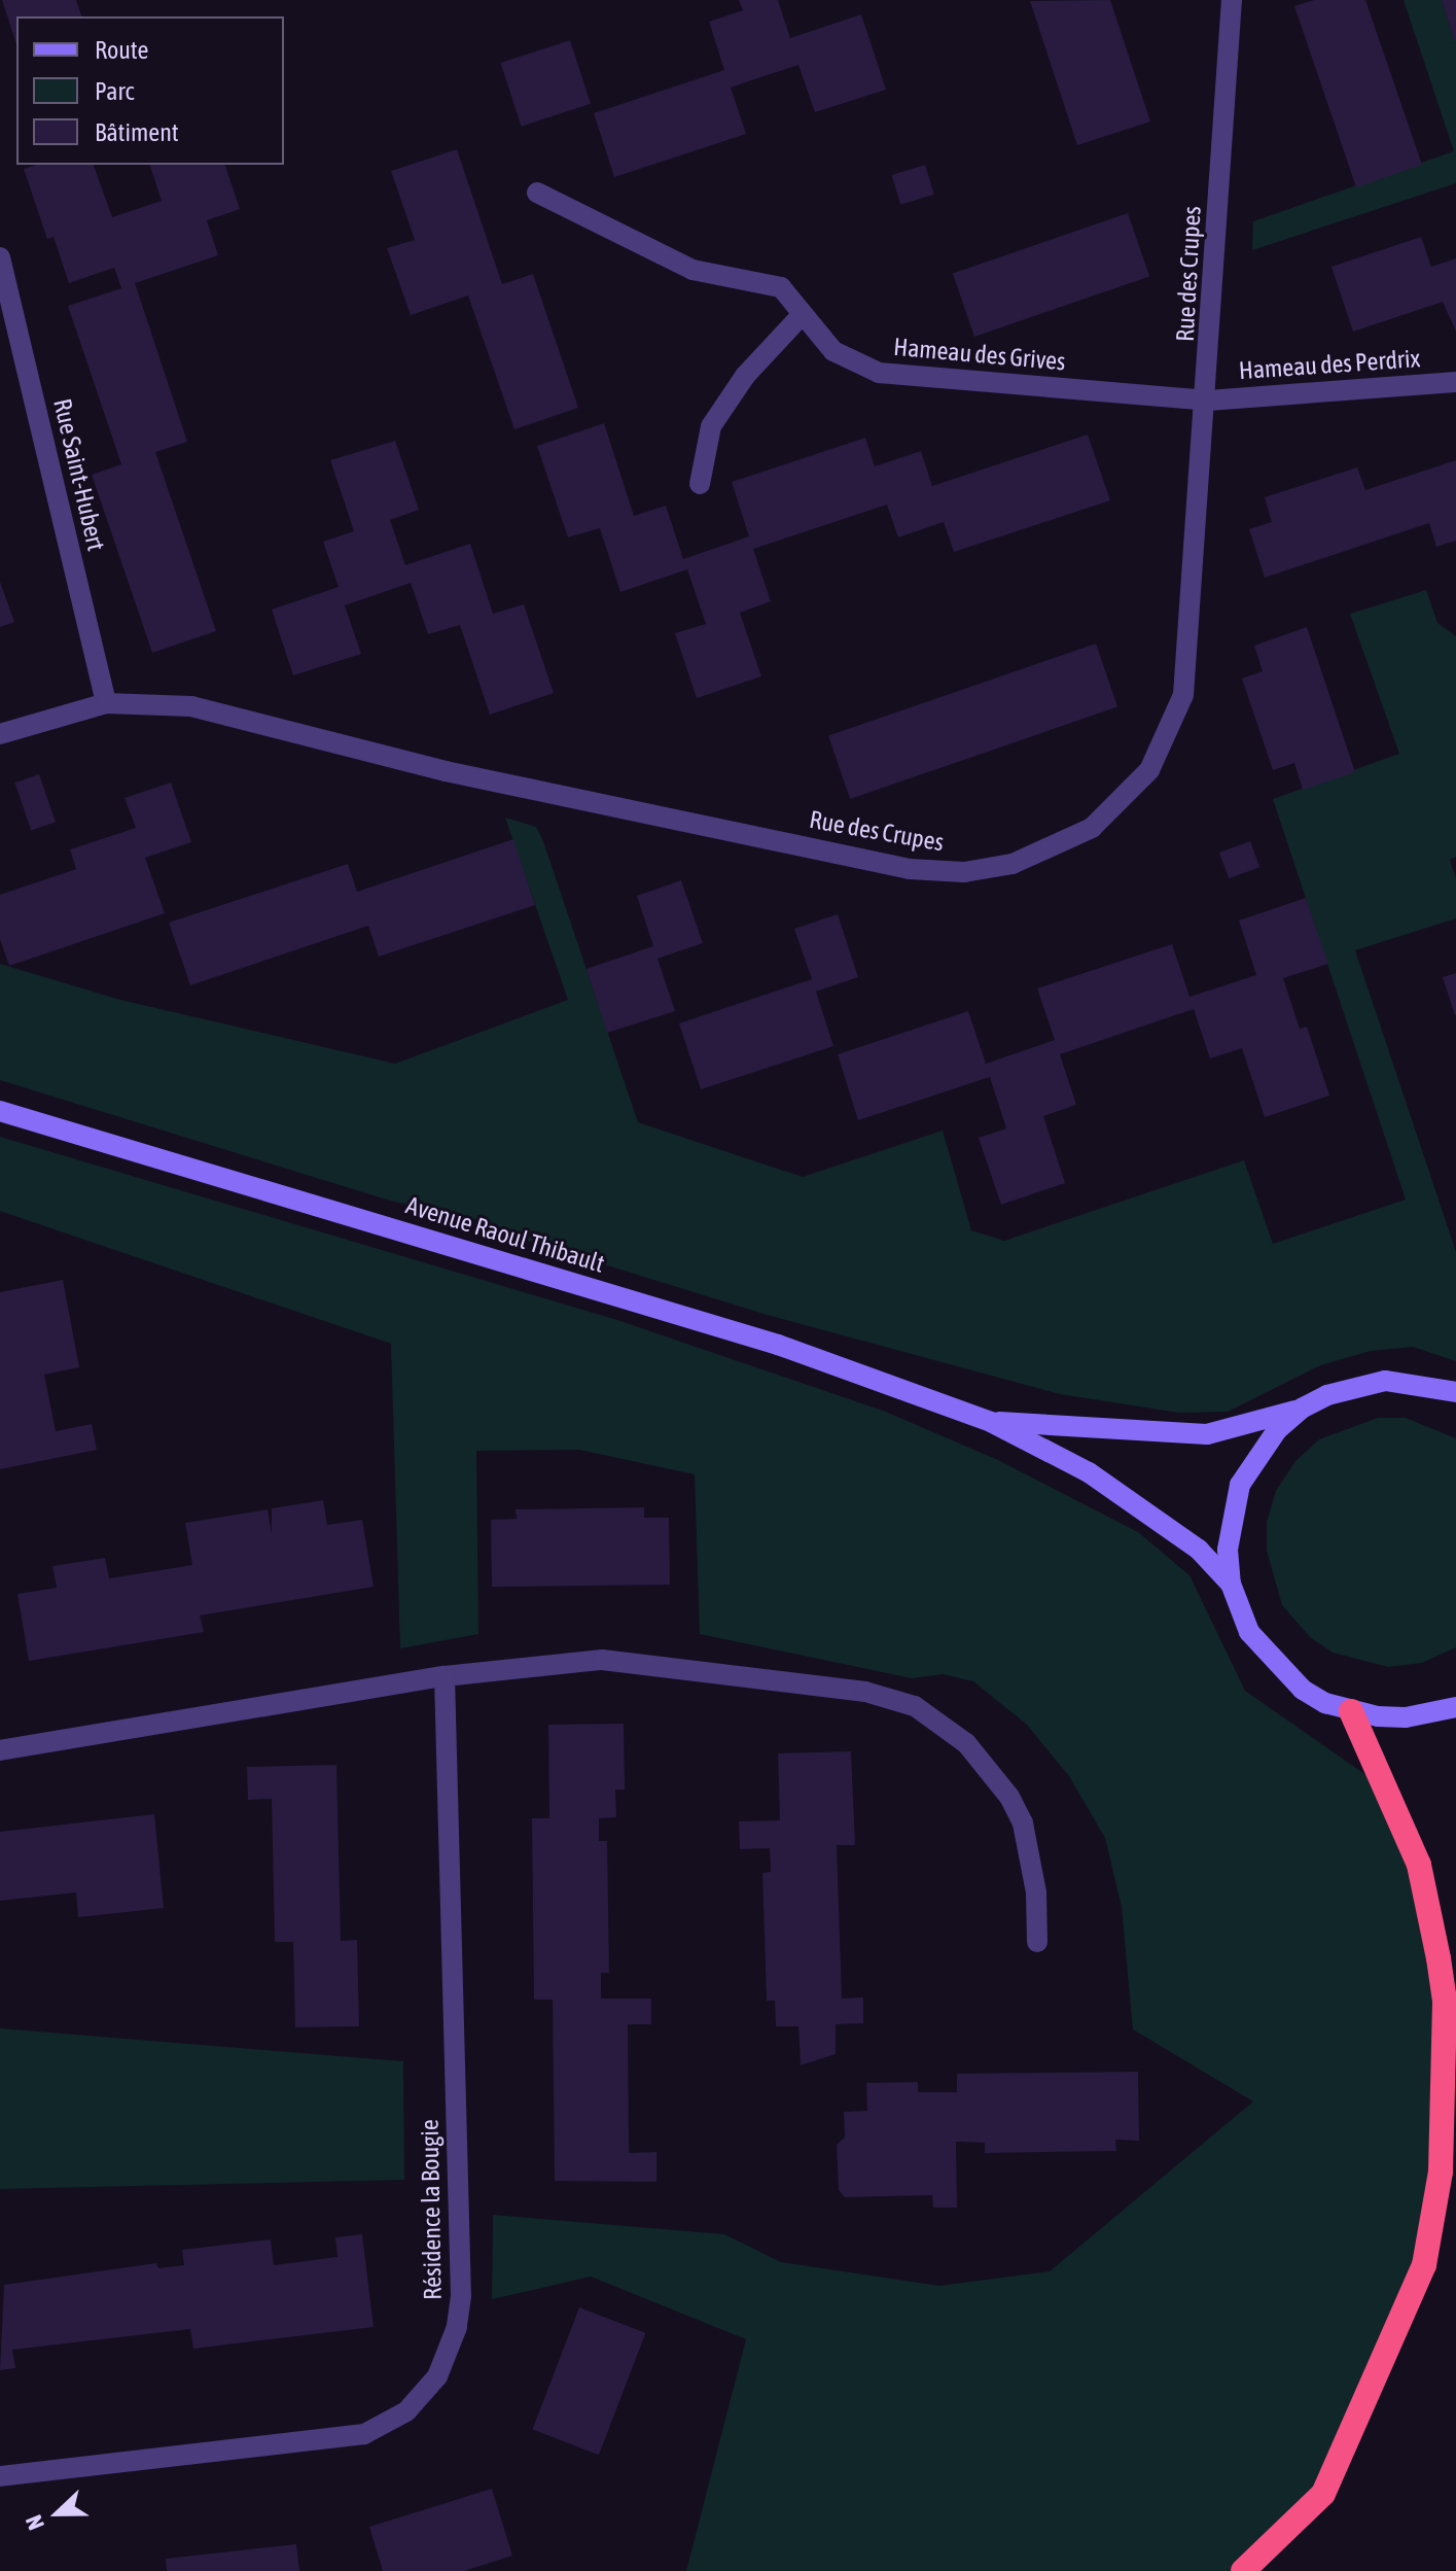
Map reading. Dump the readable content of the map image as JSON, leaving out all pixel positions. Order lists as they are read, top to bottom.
{
  "streets": {
    "street": [
      "Rue des Crupes",
      "Hameau des Grives",
      "Hameau des Perdrix",
      "Rue Saint-Hubert",
      "Avenue Raoul Thibault",
      "Résidence la Bougie"
    ]
  },
  "crossings": [
    ["Rue des Crupes", "Hameau des Grives"],
    ["Rue des Crupes", "Hameau des Perdrix"],
    ["Rue des Crupes", "Rue Saint-Hubert"],
    ["Hameau des Grives", "Hameau des Perdrix"]
  ],
  "legend": ["Route", "Parc", "Bâtiment"],
  "north": "left"
}
